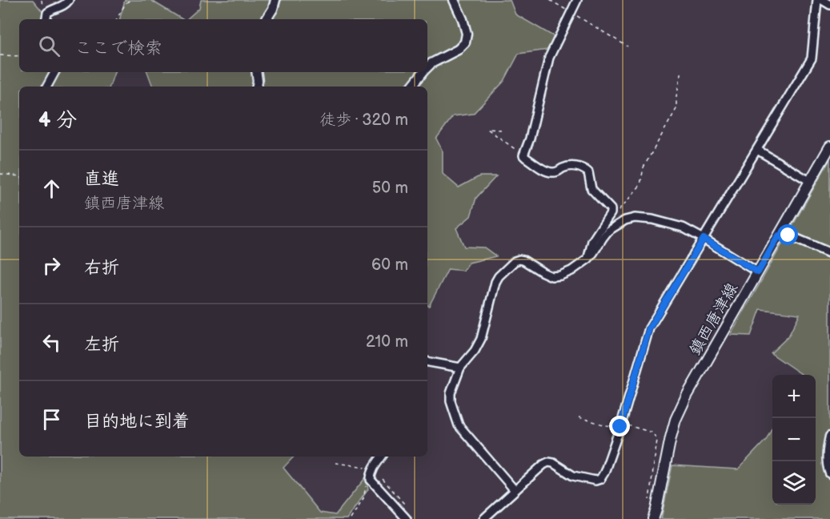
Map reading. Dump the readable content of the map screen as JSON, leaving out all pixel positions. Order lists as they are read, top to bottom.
{
  "streets": {
    "main road": ["鎮西唐津線"]
  },
  "page": {
    "search": "ここで検索",
    "heading": ["4 分", "徒歩 · 320 m"],
    "list": [
      ["直進", "鎮西唐津線", "50 m"],
      ["右折", "60 m"],
      ["左折", "210 m"],
      "目的地に到着"
    ],
    "map_buttons": ["+", "−"]
  }
}
